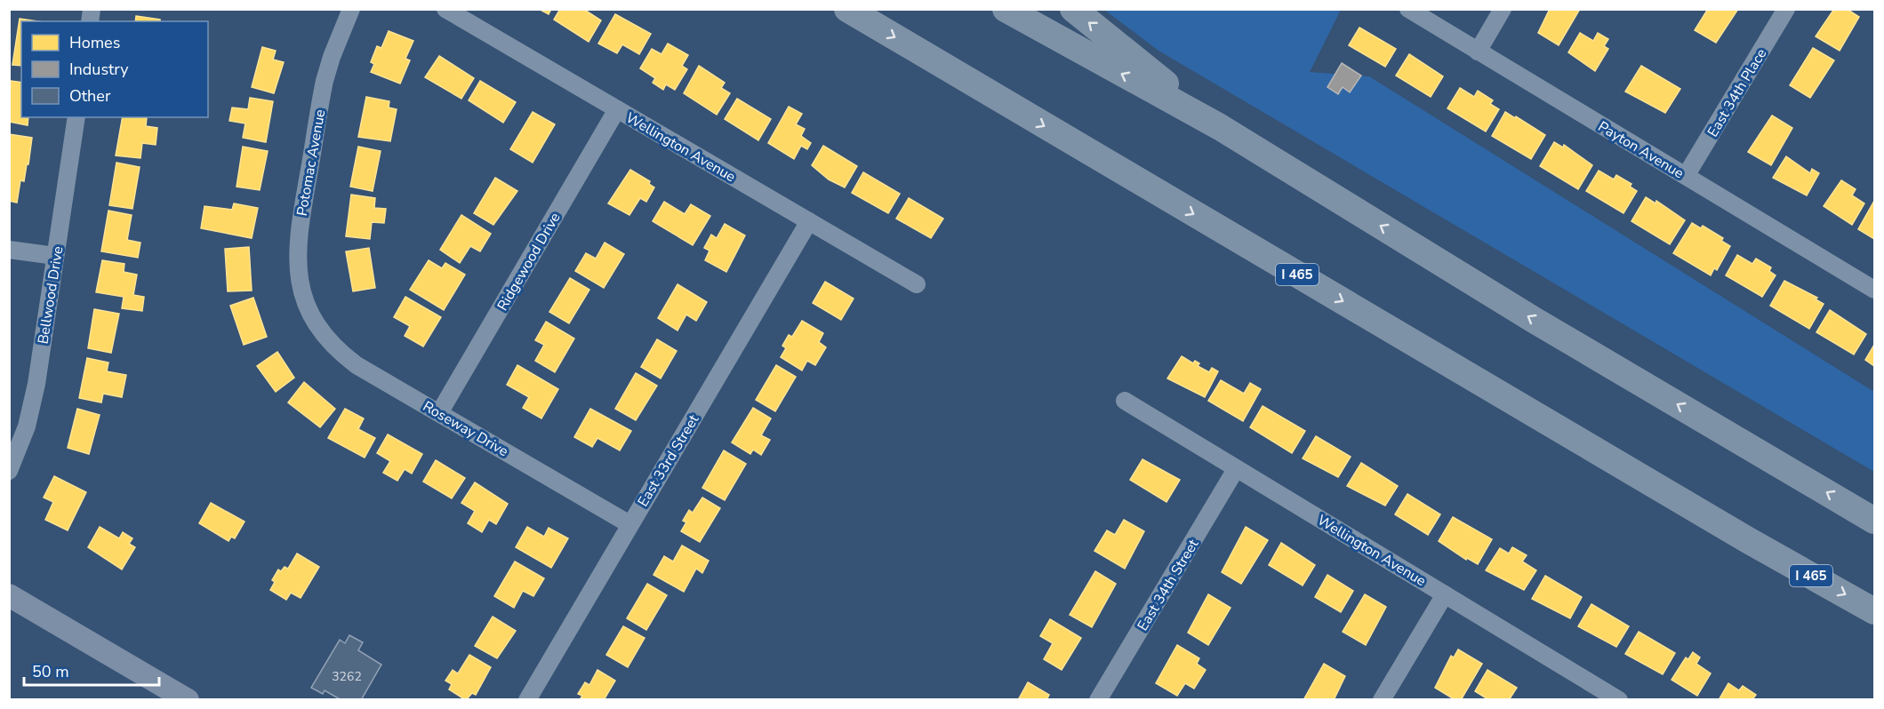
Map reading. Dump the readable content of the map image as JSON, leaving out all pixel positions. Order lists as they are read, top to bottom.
{
  "streets": {
    "highway": ["I 465"],
    "street": [
      "East 34th Place",
      "Wellington Avenue",
      "Payton Avenue",
      "Potomac Avenue",
      "Ridgewood Drive",
      "Bellwood Drive",
      "Roseway Drive",
      "East 33rd Street",
      "East 34th Street"
    ]
  },
  "crossings": [
    ["East 34th Place", "Payton Avenue"],
    ["Wellington Avenue", "Ridgewood Drive"],
    ["Wellington Avenue", "East 33rd Street"],
    ["Wellington Avenue", "East 34th Street"],
    ["Potomac Avenue", "Roseway Drive"],
    ["Ridgewood Drive", "Roseway Drive"],
    ["Roseway Drive", "East 33rd Street"]
  ],
  "house_numbers": ["3262"],
  "legend": ["Homes", "Industry", "Other"],
  "scale_bar": "50 m"
}
